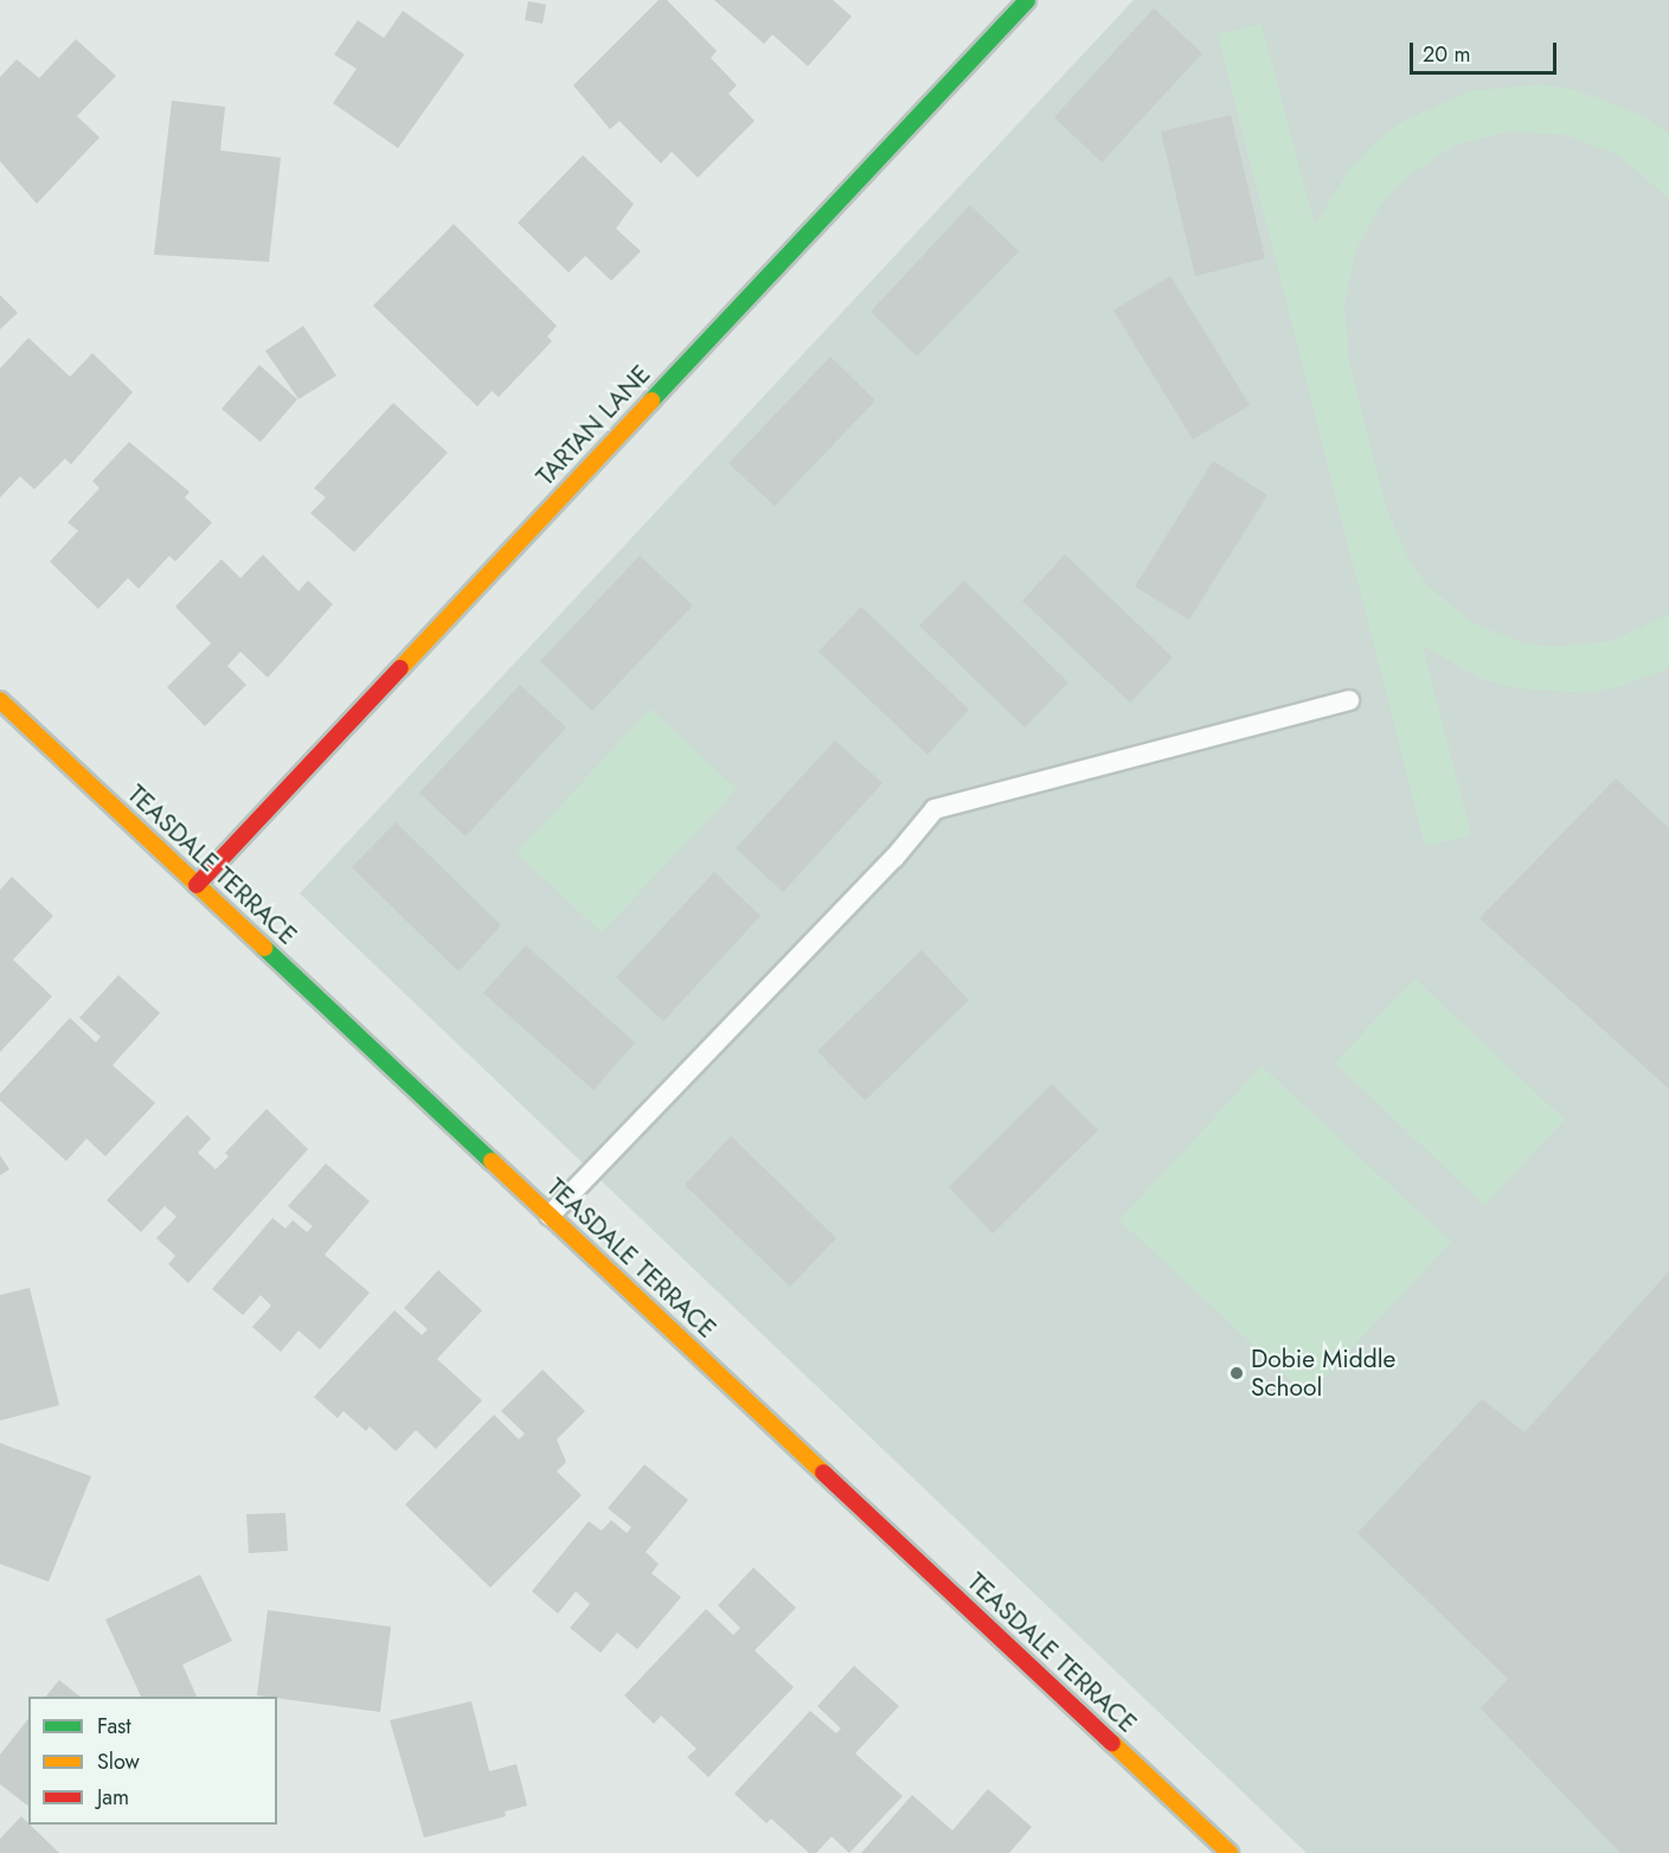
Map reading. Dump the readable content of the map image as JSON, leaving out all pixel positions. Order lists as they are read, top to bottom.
{
  "streets": {
    "street": ["TARTAN LANE", "TEASDALE TERRACE"]
  },
  "crossings": [
    ["TARTAN LANE", "TEASDALE TERRACE"]
  ],
  "places": ["Dobie Middle School"],
  "legend": ["Fast", "Slow", "Jam"],
  "scale_bar": "20 m"
}
